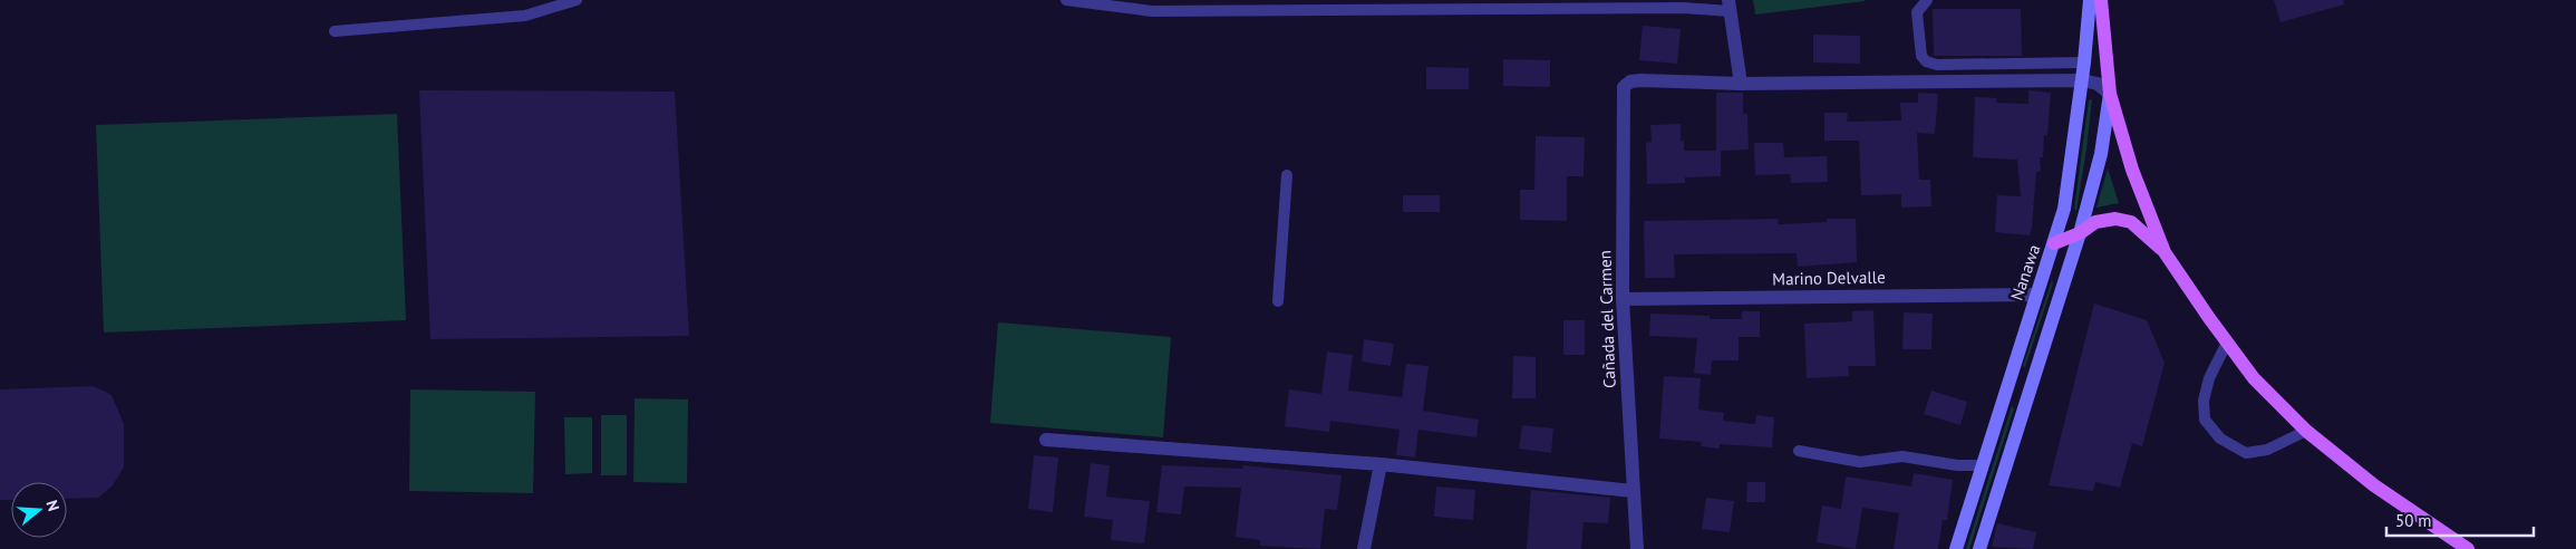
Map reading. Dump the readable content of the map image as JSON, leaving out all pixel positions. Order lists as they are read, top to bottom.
{
  "streets": {
    "main road": ["Nanawa"],
    "street": ["Marino Delvalle", "Cañada del Carmen"]
  },
  "crossings": [
    ["Nanawa", "Marino Delvalle"],
    ["Marino Delvalle", "Cañada del Carmen"]
  ],
  "scale_bar": "50 m",
  "north": "right"
}
